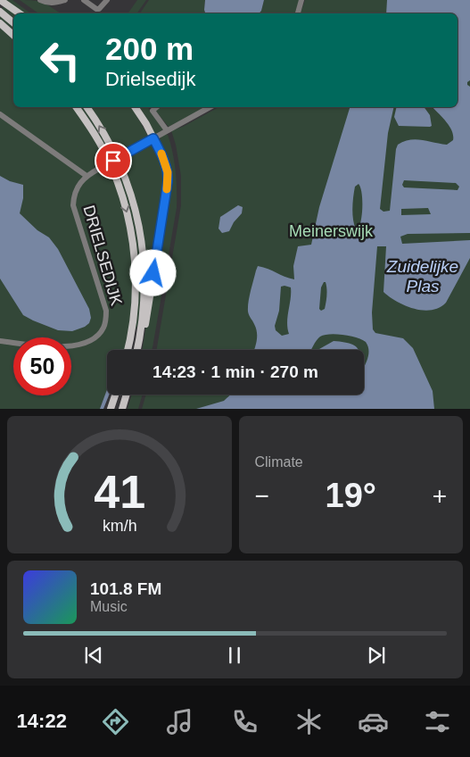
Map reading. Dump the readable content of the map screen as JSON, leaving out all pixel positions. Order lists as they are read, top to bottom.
{
  "streets": {
    "street": ["DRIELSEDIJK"]
  },
  "water": ["Zuidelijke Plas"],
  "parks": ["Meinerswijk"],
  "page": {
    "turn": ["200 m", "Drielsedijk"],
    "limit": "50",
    "trip": "14:23 · 1 min · 270 m",
    "tile": "Climate",
    "heat": ["−", "19°", "+"],
    "song": ["101.8 FM", "Music"],
    "tabs": "14:22",
    "gauge": ["41", "km/h"]
  }
}
